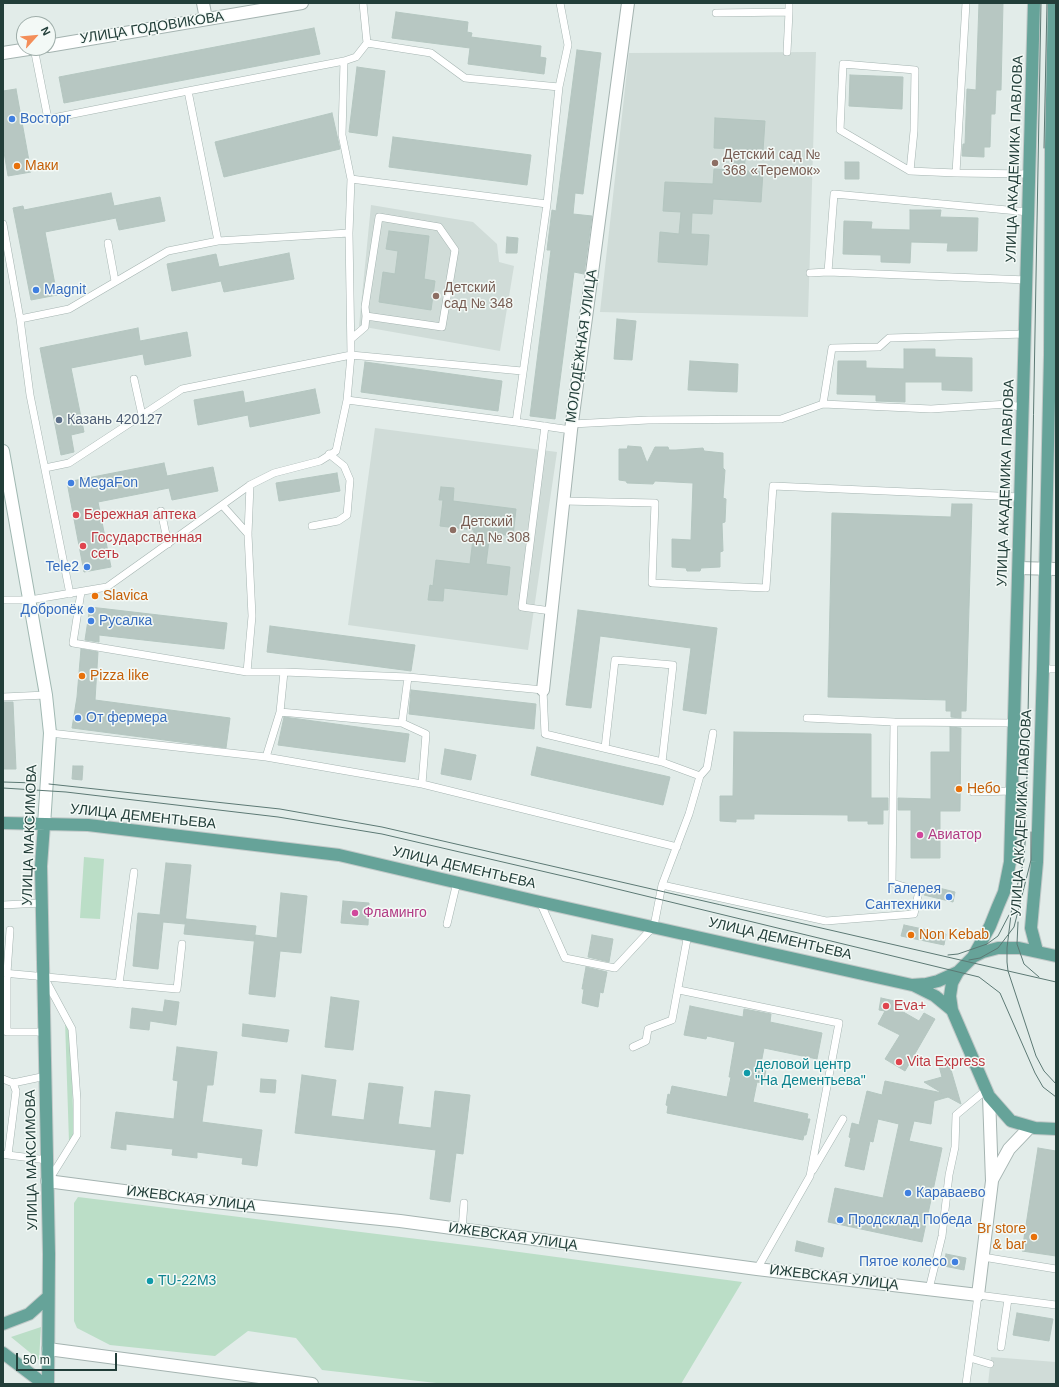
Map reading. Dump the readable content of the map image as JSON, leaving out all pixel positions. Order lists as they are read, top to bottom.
{
  "streets": {
    "main road": ["УЛИЦА АКАДЕМИКА ПАВЛОВА", "УЛИЦА ДЕМЕНТЬЕВА", "УЛИЦА МАКСИМОВА"],
    "street": ["УЛИЦА ГОДОВИКОВА", "МОЛОДЁЖНАЯ УЛИЦА", "ИЖЕВСКАЯ УЛИЦА"]
  },
  "crossings": [
    ["УЛИЦА АКАДЕМИКА ПАВЛОВА", "УЛИЦА ДЕМЕНТЬЕВА"],
    ["УЛИЦА ДЕМЕНТЬЕВА", "УЛИЦА МАКСИМОВА"],
    ["УЛИЦА МАКСИМОВА", "ИЖЕВСКАЯ УЛИЦА"]
  ],
  "places": [
    "Восторг",
    "Детский сад № 368 «Теремок»",
    "Маки",
    "Magnit",
    "Детский сад № 348",
    "Казань 420127",
    "MegaFon",
    "Бережная аптека",
    "Детский сад № 308",
    "Государственная сеть",
    "Tele2",
    "Slavica",
    "Добропёк",
    "Русалка",
    "Pizza like",
    "От фермера",
    "Небо",
    "Авиатор",
    "Галерея Сантехники",
    "Фламинго",
    "Non Kebab",
    "Eva+",
    "Vita Express",
    "деловой центр \"На Дементьева\"",
    "Караваево",
    "Продсклад Победа",
    "Br store & bar",
    "Пятое колесо",
    "TU-22M3"
  ],
  "scale_bar": "50 m",
  "north": "top right"
}
